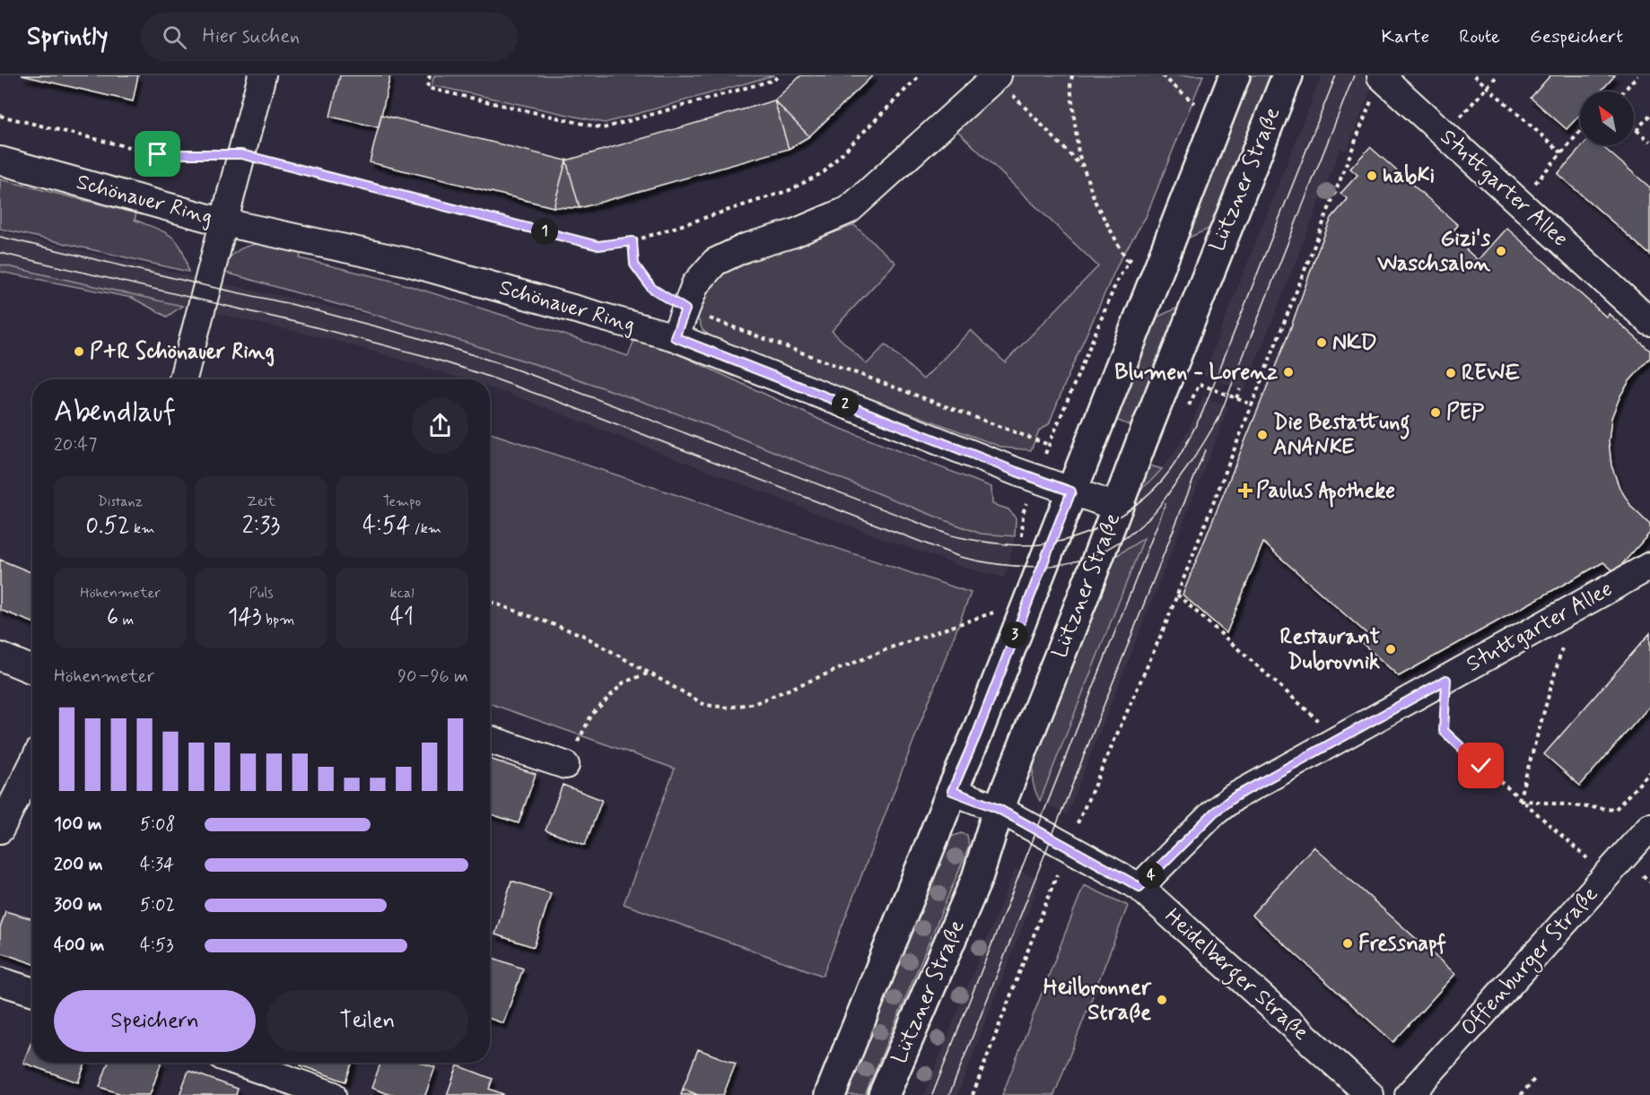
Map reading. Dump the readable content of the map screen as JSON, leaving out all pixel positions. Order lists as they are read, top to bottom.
{
  "streets": {
    "main road": ["Lützner Straße"],
    "street": [
      "Stuttgarter Allee",
      "Schönauer Ring",
      "Offenburger Straße",
      "Heidelberger Straße"
    ]
  },
  "crossings": [
    ["Lützner Straße", "Schönauer Ring"],
    ["Lützner Straße", "Heidelberger Straße"],
    ["Stuttgarter Allee", "Heidelberger Straße"]
  ],
  "places": {
    "other": [
      "habKi",
      "Gizi's Waschsalon",
      "NKD",
      "P+R Schönauer Ring",
      "Blumen - Lorenz",
      "REWE",
      "PEP",
      "Die Bestattung ANANKE",
      "Restaurant Dubrovnik",
      "Fressnapf",
      "Heilbronner Straße"
    ],
    "health": ["Paulus Apotheke"]
  },
  "north": "top left",
  "page": {
    "header": "Sprintly",
    "search": "Hier suchen",
    "nav": ["Karte", "Route", "Gespeichert"],
    "pins": [
      "1",
      "2",
      "3",
      "4"
    ],
    "heading": ["Abendlauf", "20:47"],
    "stats": [
      ["Distanz", "0.52 km"],
      ["Zeit", "2:33"],
      ["Tempo", "4:54 /km"],
      ["Höhenmeter", "6 m"],
      ["Puls", "143 bpm"],
      ["kcal", "41"]
    ],
    "chart": ["Höhenmeter", "90–96 m"],
    "list": [
      {
        "name": "100 m",
        "note": "5:08"
      },
      {
        "name": "200 m",
        "note": "4:34"
      },
      {
        "name": "300 m",
        "note": "5:02"
      },
      {
        "name": "400 m",
        "note": "4:53"
      }
    ],
    "buttons": ["Speichern", "Teilen"]
  }
}
